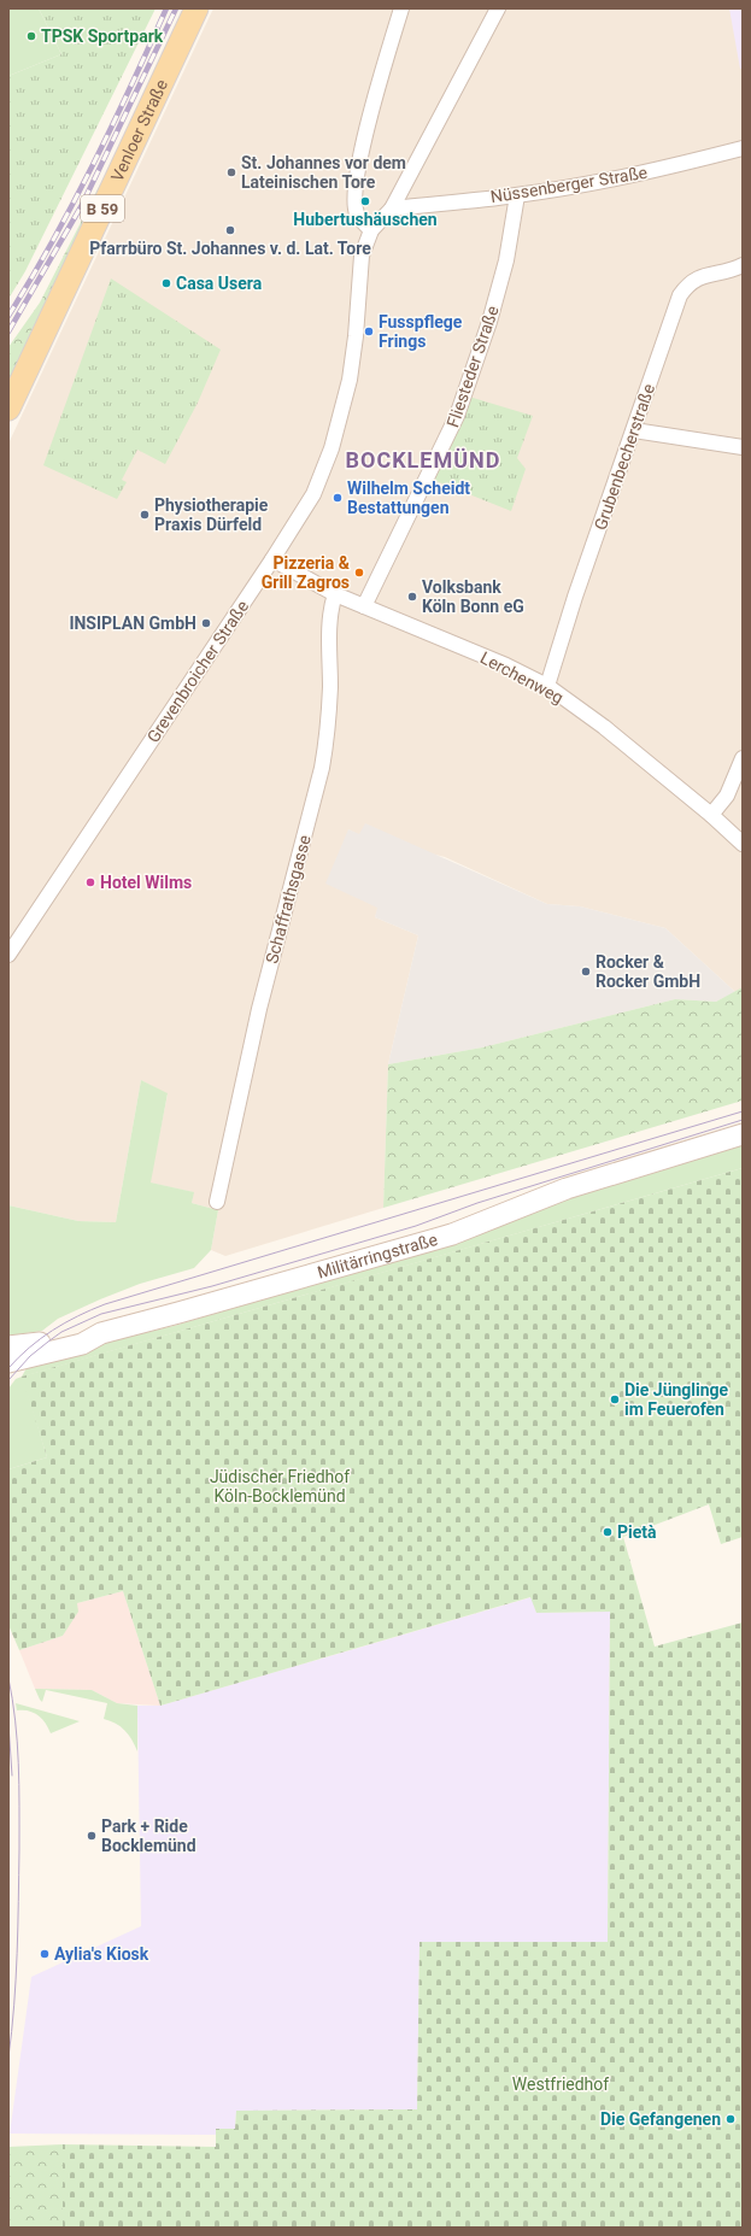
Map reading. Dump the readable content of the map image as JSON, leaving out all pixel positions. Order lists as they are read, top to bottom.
{
  "streets": {
    "main road": ["Venloer Straße", "B 59", "Militärringstraße"],
    "street": [
      "Nüssenberger Straße",
      "Fliesteder Straße",
      "Grubenbecherstraße",
      "Grevenbroicher Straße",
      "Lerchenweg",
      "Schaffrathsgasse"
    ]
  },
  "crossings": [
    ["Nüssenberger Straße", "Fliesteder Straße"],
    ["Fliesteder Straße", "Lerchenweg"],
    ["Grubenbecherstraße", "Lerchenweg"],
    ["Grevenbroicher Straße", "Lerchenweg"],
    ["Lerchenweg", "Schaffrathsgasse"]
  ],
  "districts": ["BOCKLEMÜND"],
  "parks": ["Jüdischer Friedhof Köln-Bocklemünd", "Westfriedhof"],
  "places": [
    "TPSK Sportpark",
    "St. Johannes vor dem Lateinischen Tore",
    "Hubertushäuschen",
    "Pfarrbüro St. Johannes v. d. Lat. Tore",
    "Casa Usera",
    "Fusspflege Frings",
    "Wilhelm Scheidt Bestattungen",
    "Physiotherapie Praxis Dürfeld",
    "Pizzeria & Grill Zagros",
    "Volksbank Köln Bonn eG",
    "INSIPLAN GmbH",
    "Hotel Wilms",
    "Rocker & Rocker GmbH",
    "Die Jünglinge im Feuerofen",
    "Pietà",
    "Park + Ride Bocklemünd",
    "Aylia's Kiosk",
    "Die Gefangenen"
  ]
}
